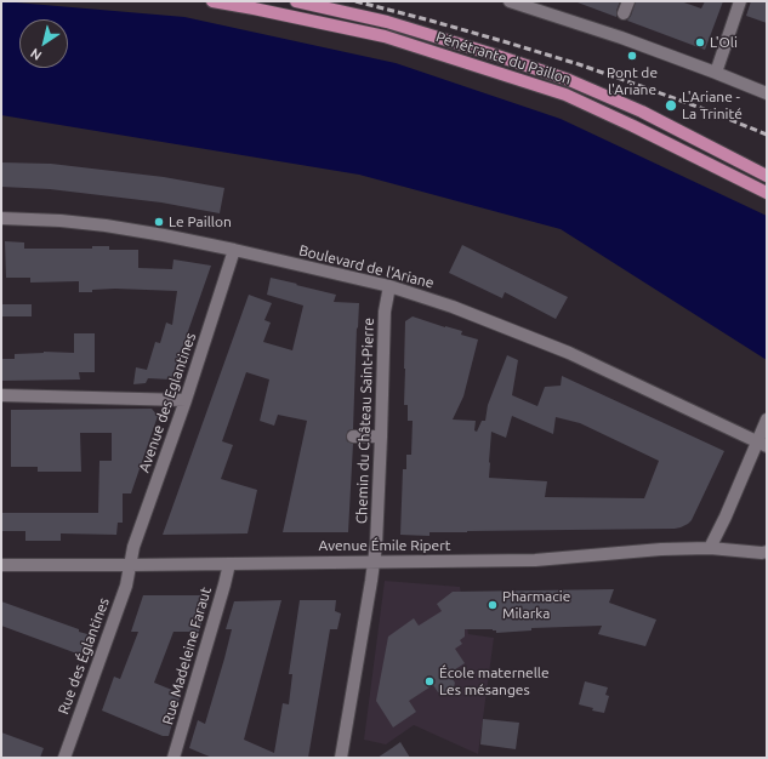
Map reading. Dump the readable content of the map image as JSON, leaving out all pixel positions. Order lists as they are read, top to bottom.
{
  "streets": {
    "main road": ["Pénétrante du Paillon"],
    "street": [
      "Boulevard de l'Ariane",
      "Avenue des Eglantines",
      "Chemin du Château Saint-Pierre",
      "Avenue Émile Ripert",
      "Rue des Églantines",
      "Rue Madeleine Faraut"
    ]
  },
  "crossings": [
    ["Boulevard de l'Ariane", "Avenue des Eglantines"],
    ["Boulevard de l'Ariane", "Chemin du Château Saint-Pierre"],
    ["Avenue des Eglantines", "Avenue Émile Ripert"],
    ["Avenue des Eglantines", "Rue des Églantines"],
    ["Chemin du Château Saint-Pierre", "Avenue Émile Ripert"],
    ["Avenue Émile Ripert", "Rue des Églantines"],
    ["Avenue Émile Ripert", "Rue Madeleine Faraut"]
  ],
  "places": [
    "L'Oli",
    "Pont de l'Ariane",
    "L'Ariane - La Trinité",
    "Le Paillon",
    "Pharmacie Milarka",
    "École maternelle Les mésanges"
  ],
  "north": "bottom left"
}
